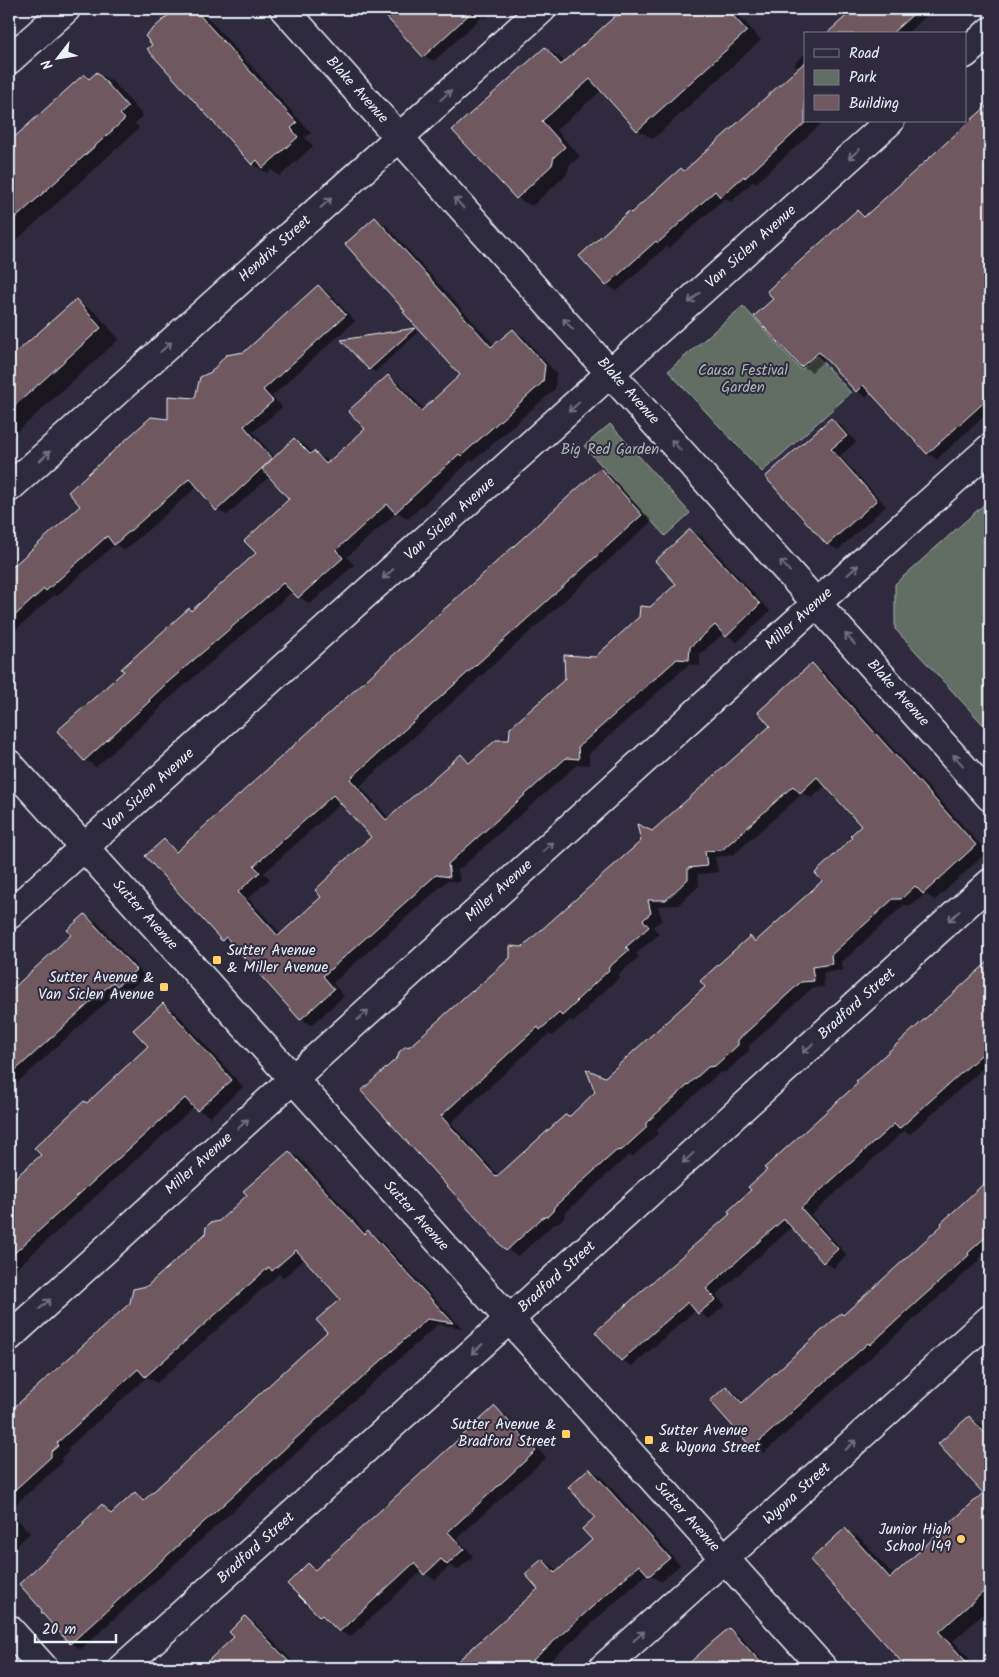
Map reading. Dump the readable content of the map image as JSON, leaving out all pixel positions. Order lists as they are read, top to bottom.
{
  "streets": {
    "street": [
      "Blake Avenue",
      "Van Siclen Avenue",
      "Hendrix Street",
      "Miller Avenue",
      "Sutter Avenue",
      "Bradford Street",
      "Wyona Street"
    ]
  },
  "crossings": [
    ["Blake Avenue", "Van Siclen Avenue"],
    ["Blake Avenue", "Hendrix Street"],
    ["Blake Avenue", "Miller Avenue"],
    ["Van Siclen Avenue", "Sutter Avenue"],
    ["Miller Avenue", "Sutter Avenue"],
    ["Sutter Avenue", "Bradford Street"],
    ["Sutter Avenue", "Wyona Street"]
  ],
  "one_way": [
    "Blake Avenue",
    "Van Siclen Avenue",
    "Hendrix Street",
    "Miller Avenue",
    "Bradford Street",
    "Wyona Street"
  ],
  "parks": ["Causa Festival Garden", "Big Red Garden"],
  "places": {
    "transit": [
      "Sutter Avenue & Miller Avenue",
      "Sutter Avenue & Van Siclen Avenue",
      "Sutter Avenue & Bradford Street",
      "Sutter Avenue & Wyona Street"
    ],
    "other": ["Junior High School 149"]
  },
  "legend": ["Road", "Park", "Building"],
  "scale_bar": "20 m",
  "north": "bottom left"
}
